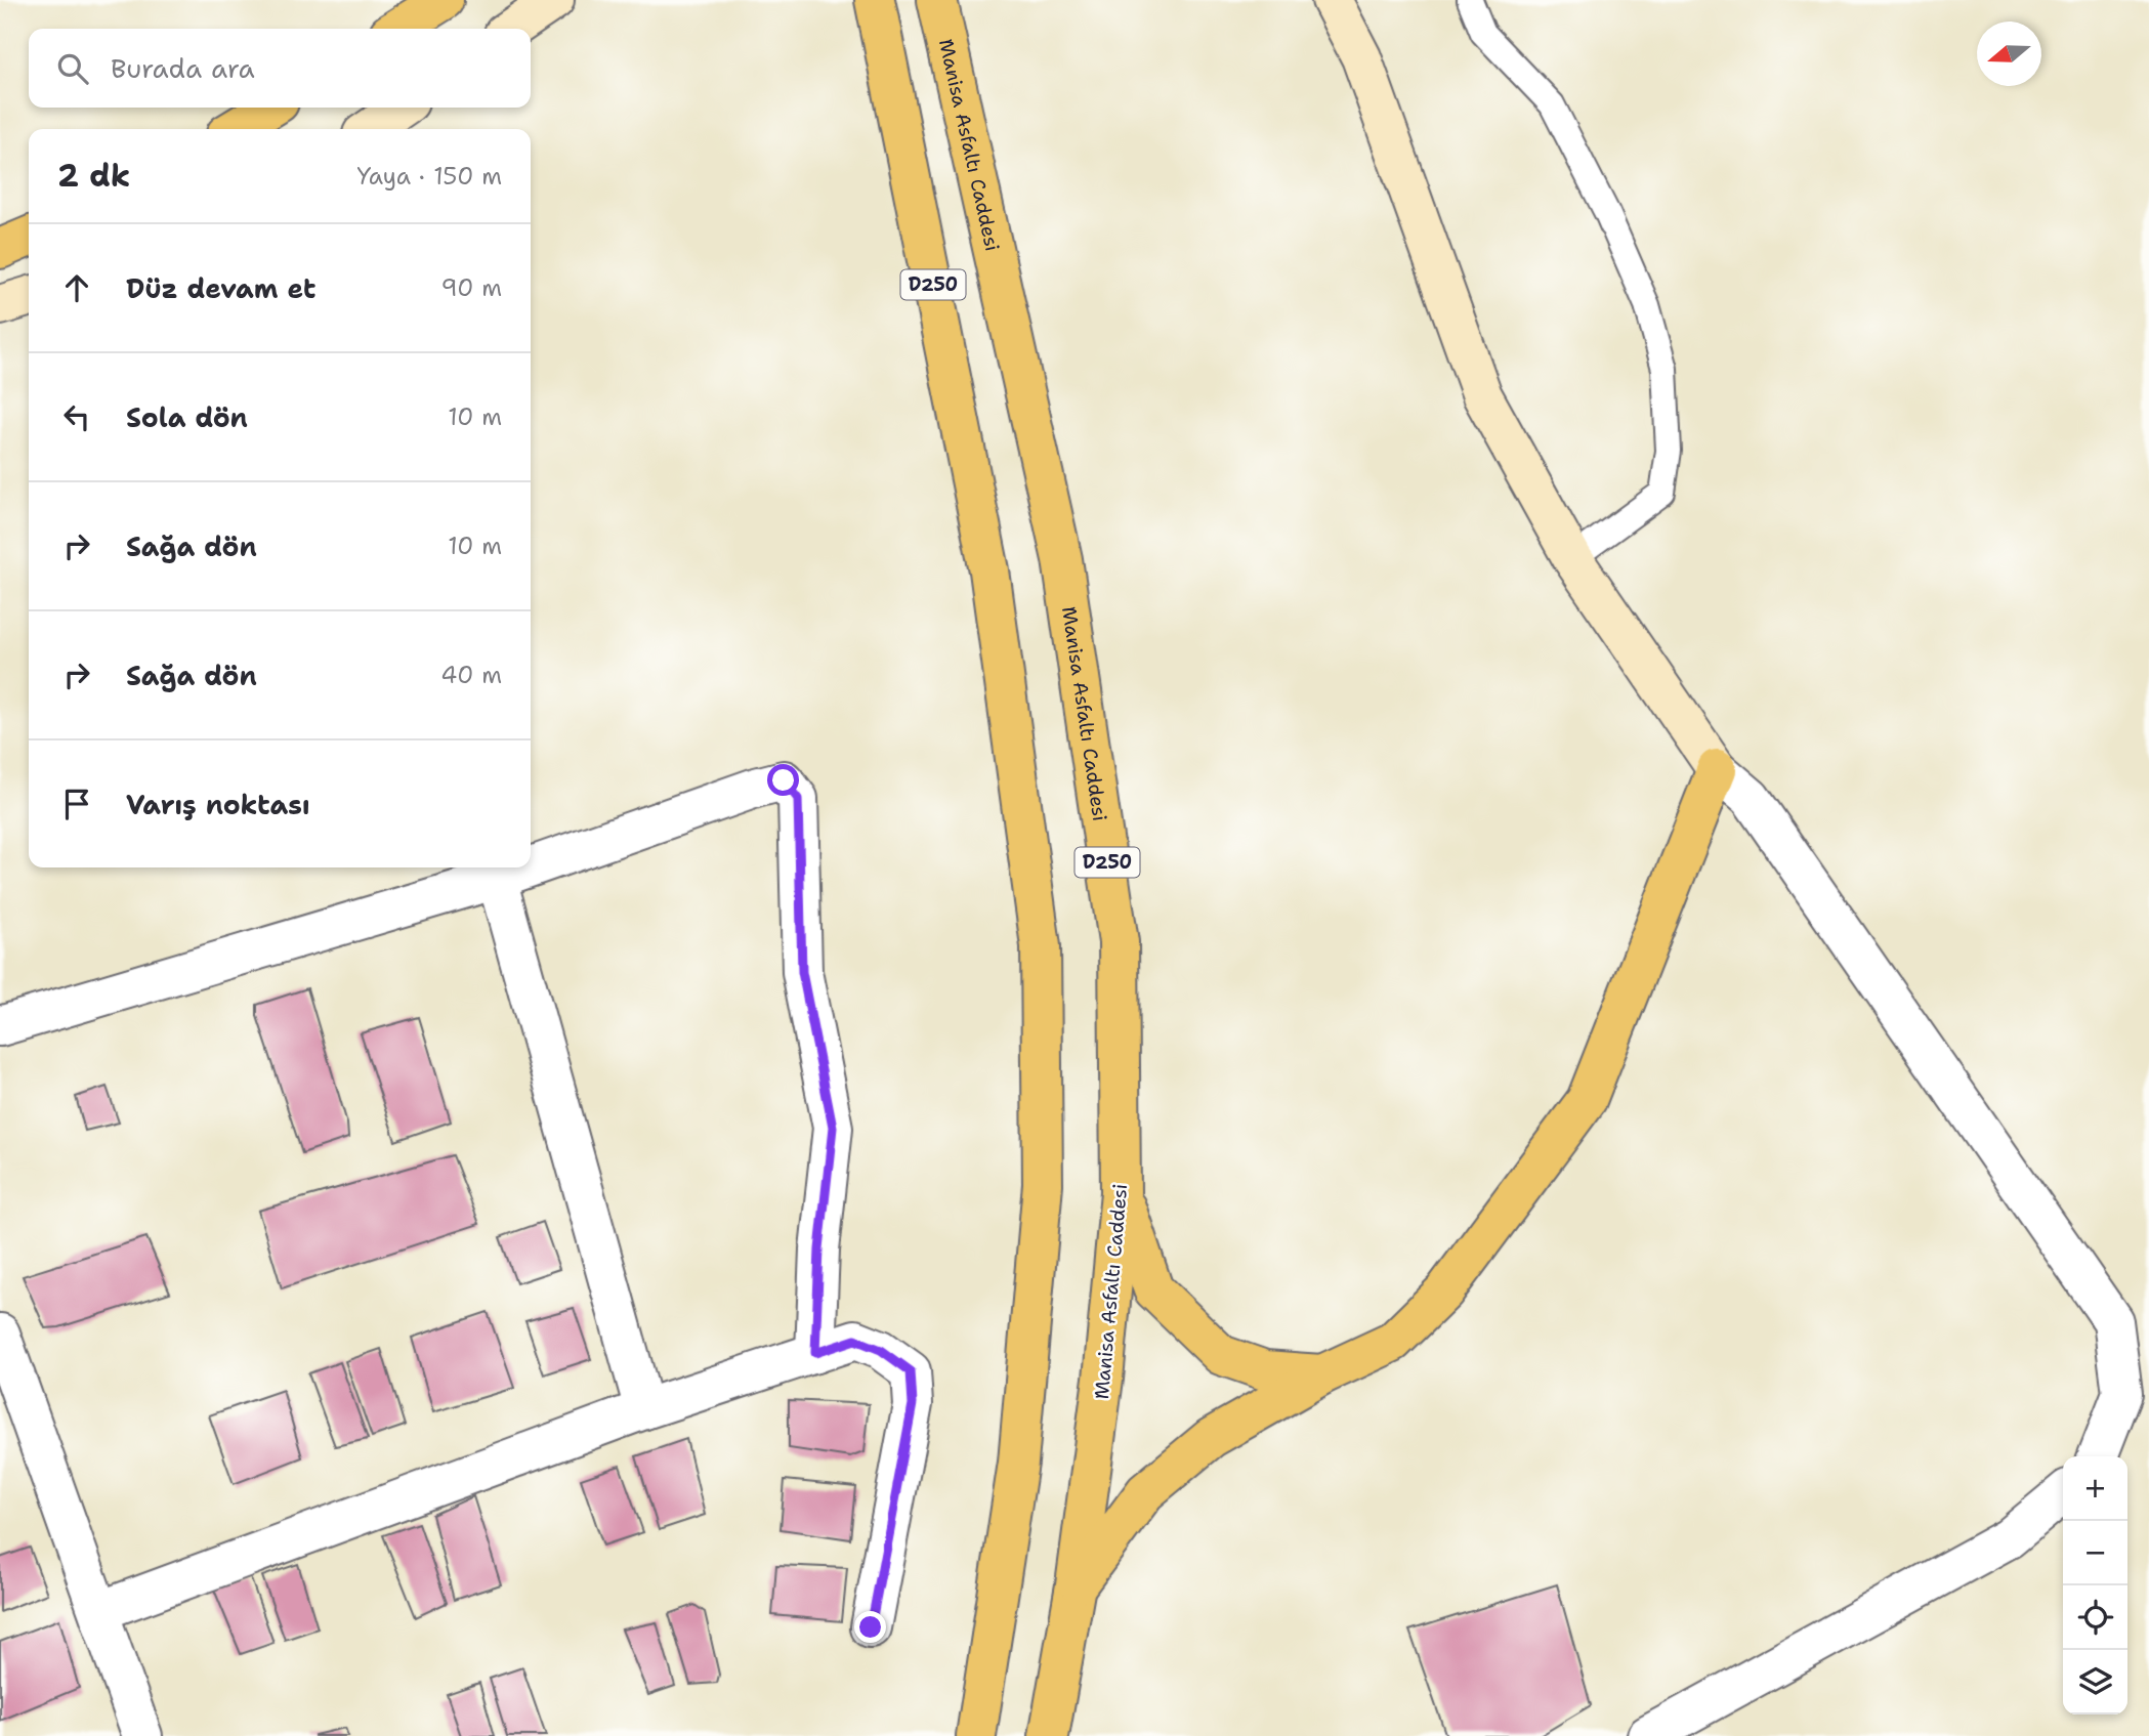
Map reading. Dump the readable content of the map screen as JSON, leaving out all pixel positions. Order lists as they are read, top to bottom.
{
  "streets": {
    "highway": ["Manisa Asfaltı Caddesi", "D250"]
  },
  "north": "left",
  "page": {
    "search": "Burada ara",
    "heading": ["2 dk", "Yaya · 150 m"],
    "list": [
      ["Düz devam et", "90 m"],
      ["Sola dön", "10 m"],
      ["Sağa dön", "10 m"],
      ["Sağa dön", "40 m"],
      "Varış noktası"
    ],
    "map_buttons": ["+", "−"]
  }
}
